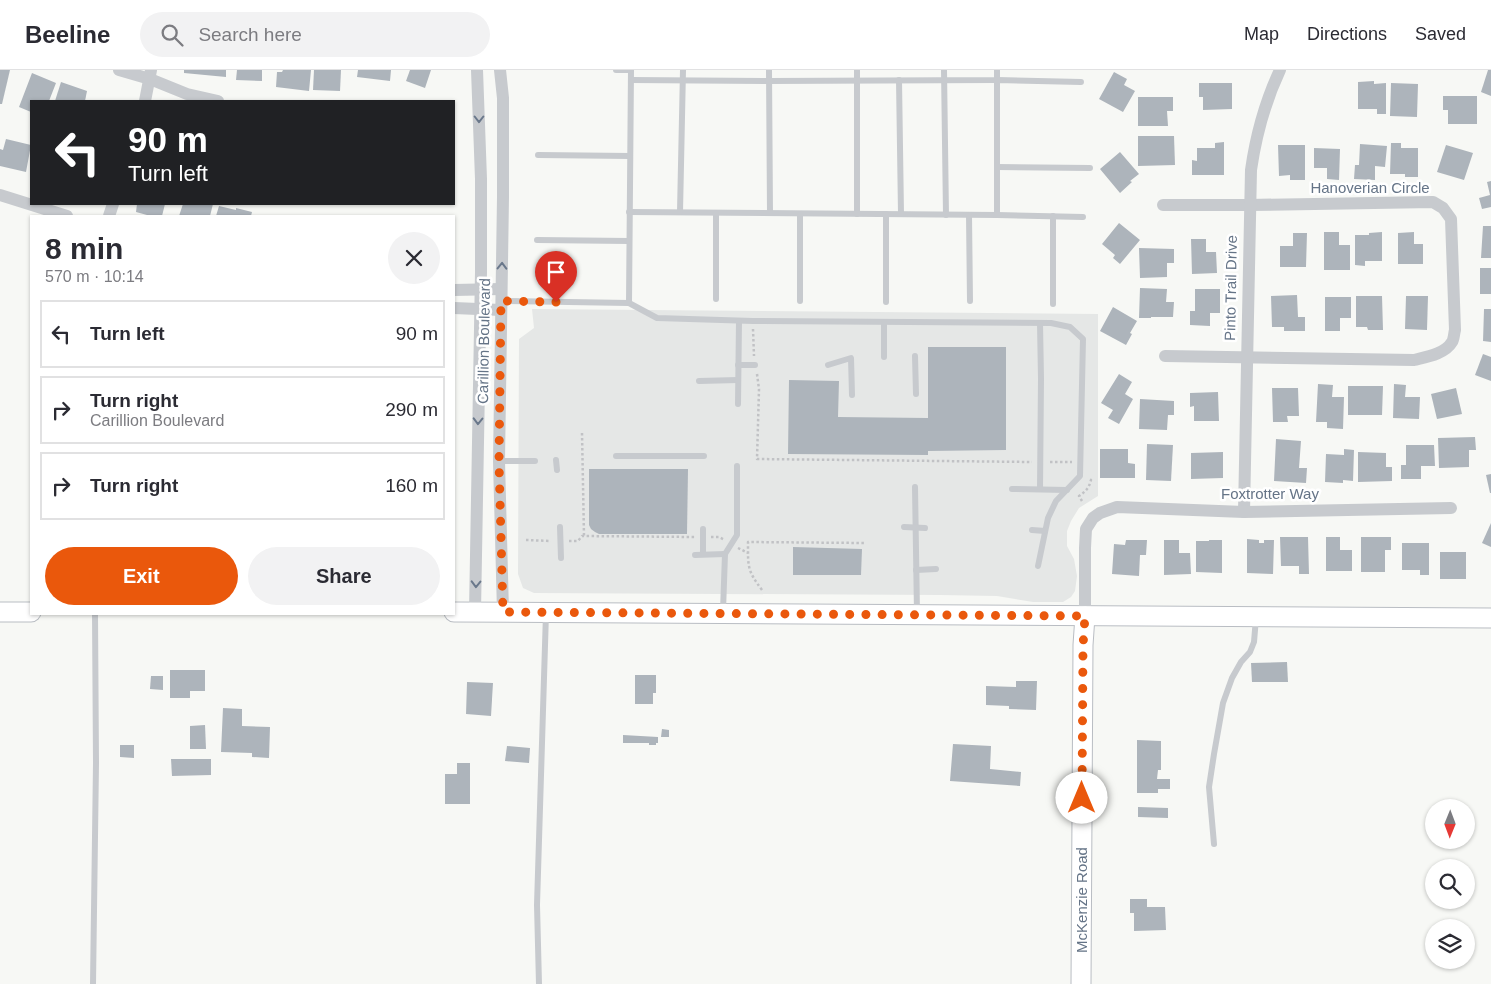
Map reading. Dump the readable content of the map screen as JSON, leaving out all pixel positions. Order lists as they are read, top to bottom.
{
  "streets": {
    "main road": ["McKenzie Road"],
    "street": [
      "Hanoverian Circle",
      "Pinto Trail Drive",
      "Carillion Boulevard",
      "Foxtrotter Way"
    ]
  },
  "crossings": [
    ["Hanoverian Circle", "Pinto Trail Drive"],
    ["Pinto Trail Drive", "Foxtrotter Way"],
    ["Foxtrotter Way", "McKenzie Road"]
  ],
  "north": "bottom",
  "page": {
    "header": "Beeline",
    "search": "Search here",
    "nav": ["Map", "Directions", "Saved"],
    "turn": ["90 m", "Turn left"],
    "heading": ["8 min", "570 m · 10:14"],
    "list": [
      {
        "name": "Turn left",
        "value": "90 m"
      },
      {
        "name": "Turn right",
        "note": "Carillion Boulevard",
        "value": "290 m"
      },
      {
        "name": "Turn right",
        "value": "160 m"
      }
    ],
    "buttons": ["Exit", "Share"]
  }
}
